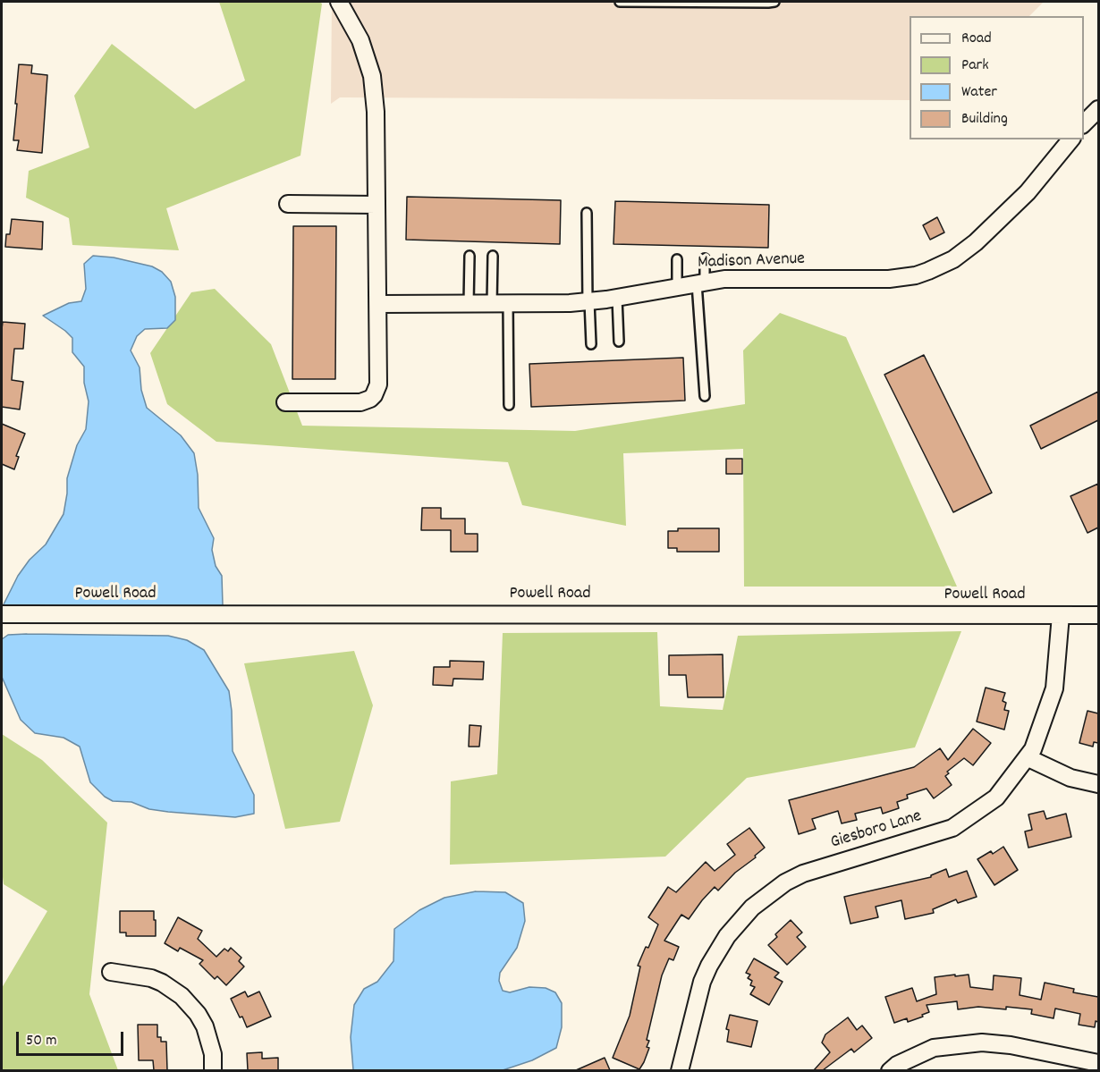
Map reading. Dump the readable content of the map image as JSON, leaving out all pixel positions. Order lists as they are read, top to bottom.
{
  "streets": {
    "street": ["Madison Avenue", "Powell Road", "Giesboro Lane"]
  },
  "crossings": [
    ["Powell Road", "Giesboro Lane"]
  ],
  "legend": [
    "Road",
    "Park",
    "Water",
    "Building"
  ],
  "scale_bar": "50 m"
}
